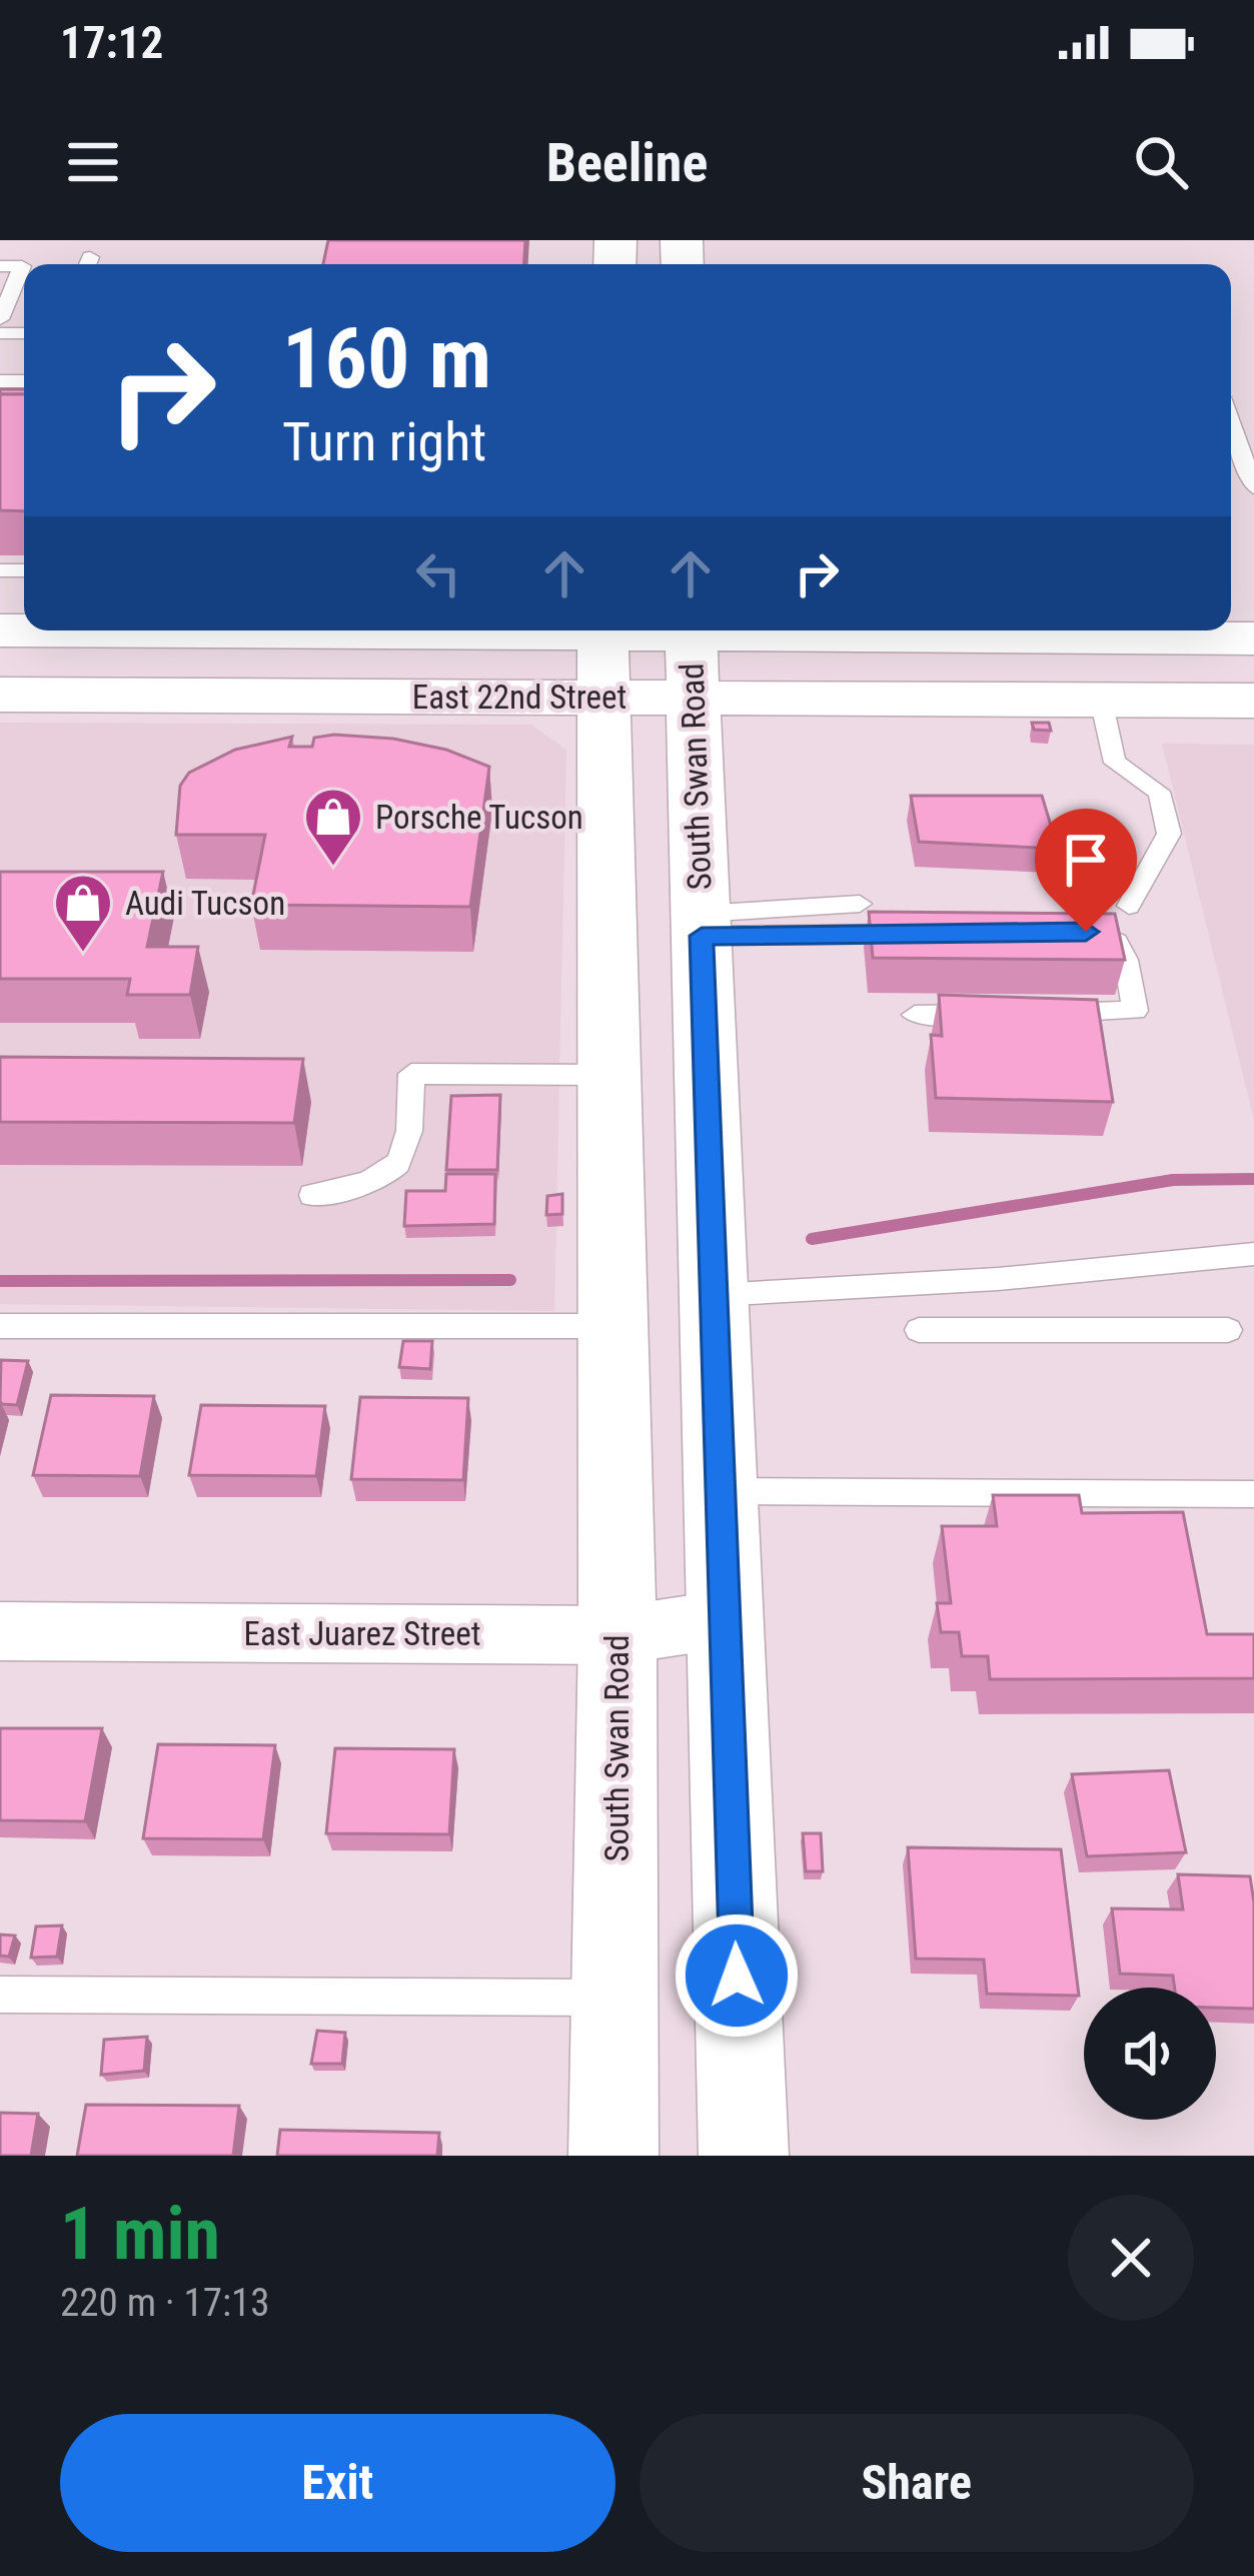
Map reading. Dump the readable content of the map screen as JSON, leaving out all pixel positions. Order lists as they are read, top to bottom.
{
  "streets": {
    "main road": ["East 22nd Street", "South Swan Road"],
    "street": ["East Juarez Street"]
  },
  "crossings": [
    ["East 22nd Street", "South Swan Road"],
    ["South Swan Road", "East Juarez Street"]
  ],
  "places": {
    "shop": ["Porsche Tucson", "Audi Tucson"]
  },
  "page": {
    "status": "17:12",
    "header": "Beeline",
    "turn": ["160 m", "Turn right"],
    "heading": ["1 min", "220 m · 17:13"],
    "buttons": ["Exit", "Share"]
  }
}
